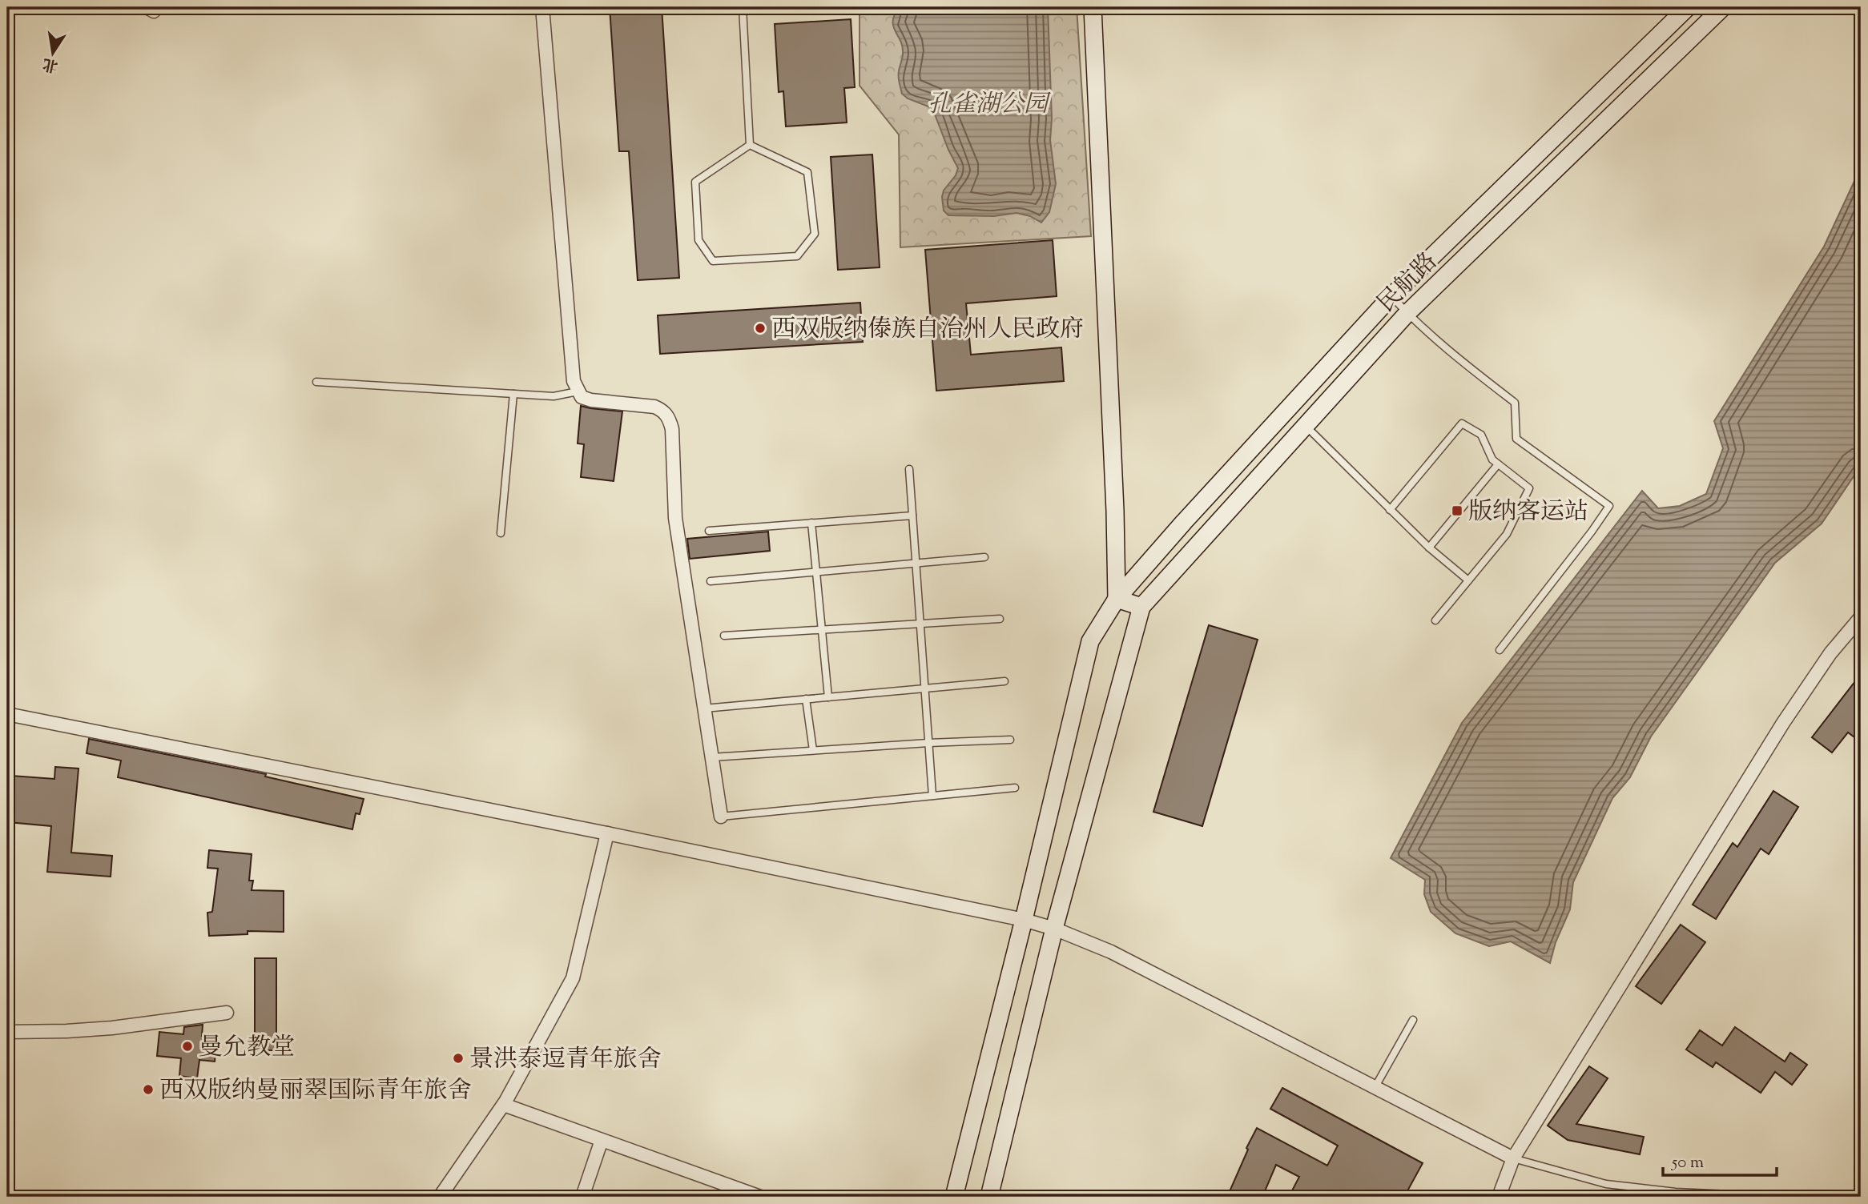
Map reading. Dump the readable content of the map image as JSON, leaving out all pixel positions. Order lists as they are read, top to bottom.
{
  "streets": {
    "main road": ["民航路"]
  },
  "parks": ["孔雀湖公园"],
  "places": {
    "other": [
      "西双版纳傣族自治州人民政府",
      "曼允教堂",
      "景洪泰逗青年旅舍",
      "西双版纳曼丽翠国际青年旅舍"
    ],
    "transit": ["版纳客运站"]
  },
  "scale_bar": "50 m",
  "north": "bottom"
}
